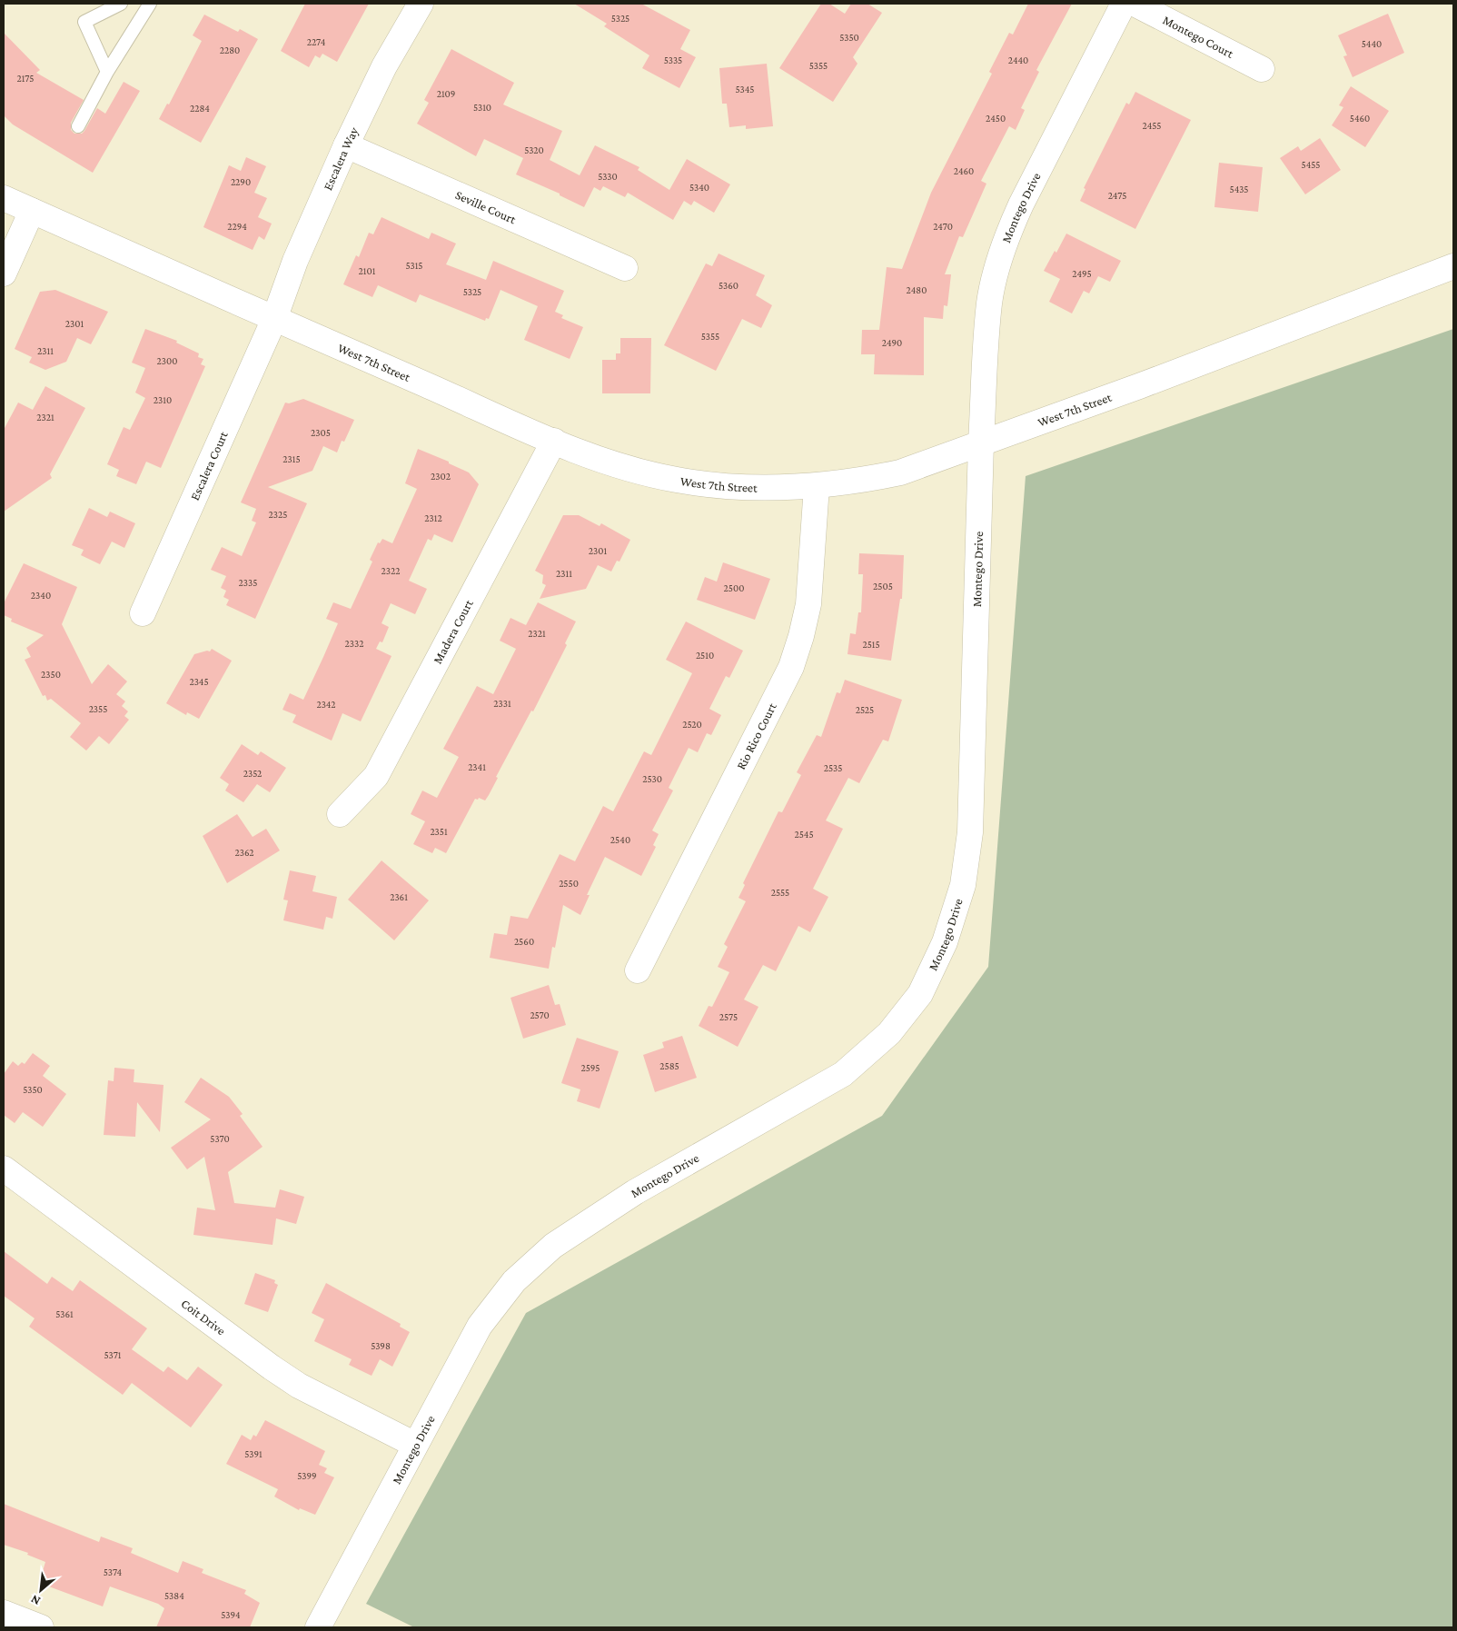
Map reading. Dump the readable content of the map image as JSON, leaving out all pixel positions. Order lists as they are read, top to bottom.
{
  "streets": {
    "street": [
      "Montego Court",
      "Escalera Way",
      "Seville Court",
      "Montego Drive",
      "West 7th Street",
      "Escalera Court",
      "Madera Court",
      "Rio Rico Court",
      "Coit Drive"
    ]
  },
  "crossings": [
    ["Escalera Way", "Seville Court"],
    ["Escalera Way", "West 7th Street"],
    ["Escalera Way", "Escalera Court"],
    ["Montego Drive", "West 7th Street"],
    ["Montego Drive", "Coit Drive"],
    ["West 7th Street", "Escalera Court"],
    ["West 7th Street", "Madera Court"],
    ["West 7th Street", "Rio Rico Court"]
  ],
  "house_numbers": [
    "5325",
    "5350",
    "2274",
    "5440",
    "2280",
    "5335",
    "2440",
    "5355",
    "2175",
    "5345",
    "2109",
    "5310",
    "2284",
    "2450",
    "5460",
    "2455",
    "5320",
    "5455",
    "2460",
    "5330",
    "2290",
    "5340",
    "5435",
    "2475",
    "2294",
    "2470",
    "5315",
    "2101",
    "2495",
    "5360",
    "2480",
    "5325",
    "2301",
    "5355",
    "2490",
    "2311",
    "2300",
    "2310",
    "2321",
    "2305",
    "2315",
    "2302",
    "2325",
    "2312",
    "2301",
    "2322",
    "2311",
    "2335",
    "2505",
    "2500",
    "2340",
    "2321",
    "2332",
    "2515",
    "2510",
    "2350",
    "2345",
    "2331",
    "2342",
    "2355",
    "2525",
    "2520",
    "2341",
    "2535",
    "2352",
    "2530",
    "2351",
    "2545",
    "2540",
    "2362",
    "2550",
    "2555",
    "2361",
    "2560",
    "2570",
    "2575",
    "2585",
    "2595",
    "5350",
    "5370",
    "5361",
    "5398",
    "5371",
    "5391",
    "5399",
    "5374",
    "5384",
    "5394"
  ],
  "north": "bottom left"
}
